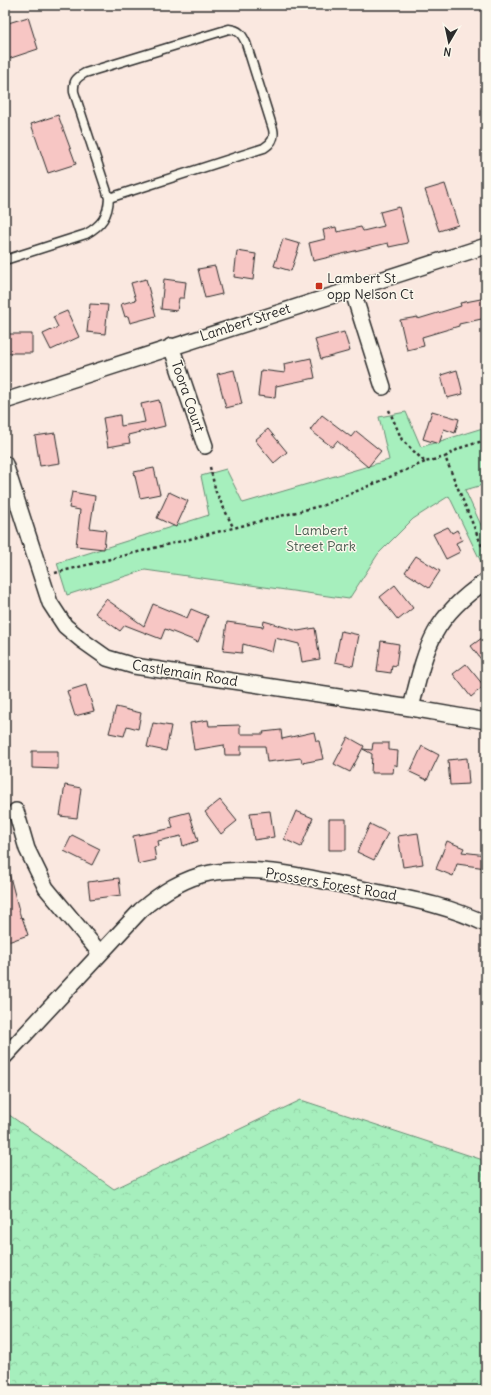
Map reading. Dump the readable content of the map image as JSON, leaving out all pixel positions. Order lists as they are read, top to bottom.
{
  "streets": {
    "street": [
      "Lambert Street",
      "Toora Court",
      "Castlemain Road",
      "Prossers Forest Road"
    ]
  },
  "crossings": [
    ["Lambert Street", "Toora Court"]
  ],
  "parks": ["Lambert Street Park"],
  "places": {
    "transit": ["Lambert St opp Nelson Ct"]
  },
  "north": "bottom"
}
